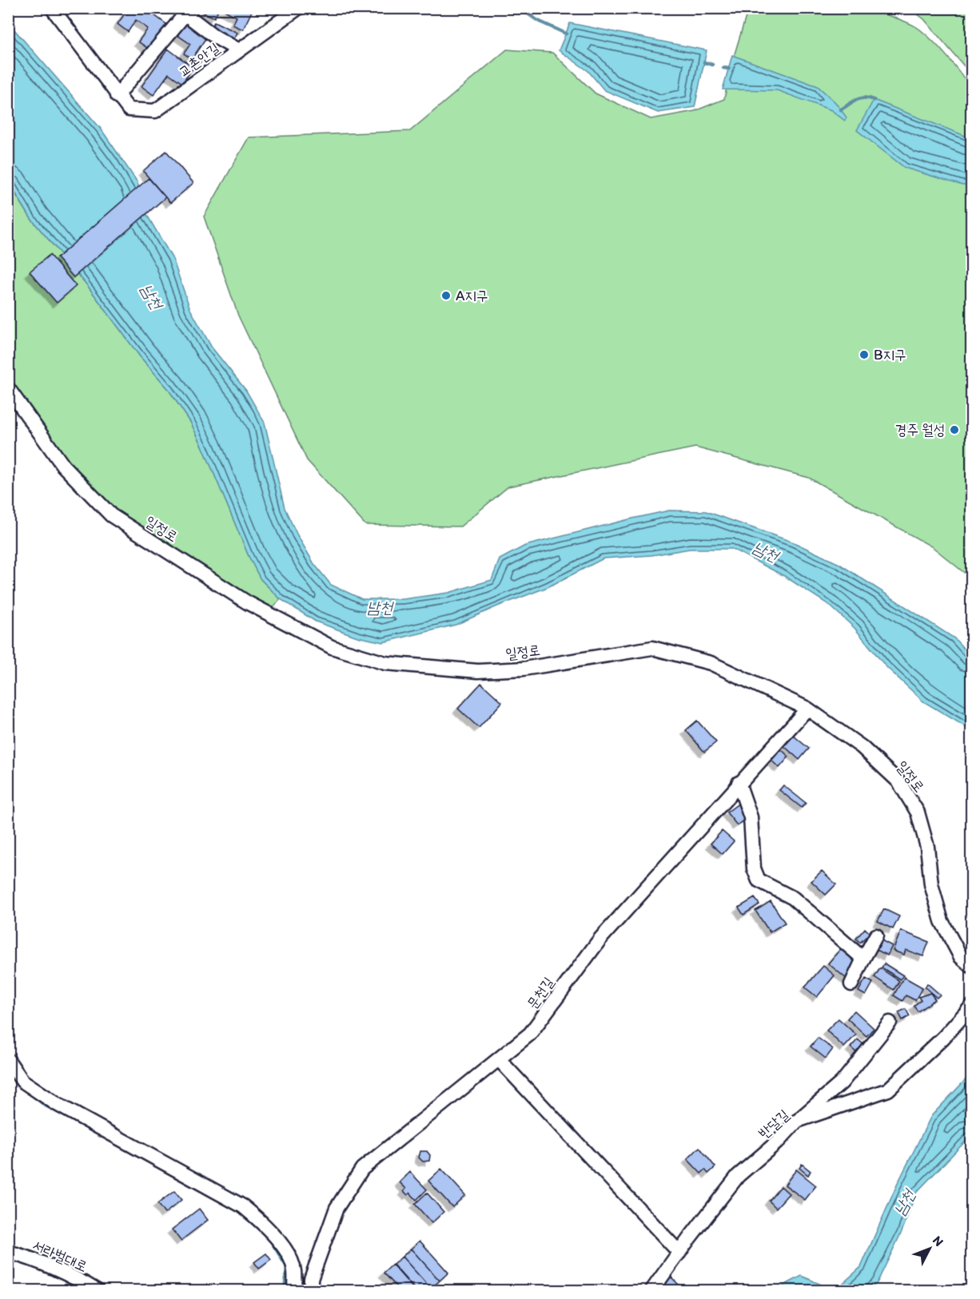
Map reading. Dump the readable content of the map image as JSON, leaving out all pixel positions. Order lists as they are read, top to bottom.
{
  "streets": {
    "street": [
      "교촌안길",
      "일정로",
      "문천길",
      "반달길",
      "서라벌대로"
    ]
  },
  "crossings": [
    ["일정로", "문천길"]
  ],
  "water": ["남천"],
  "places": ["A지구", "B지구", "경주 월성"],
  "north": "top right"
}
